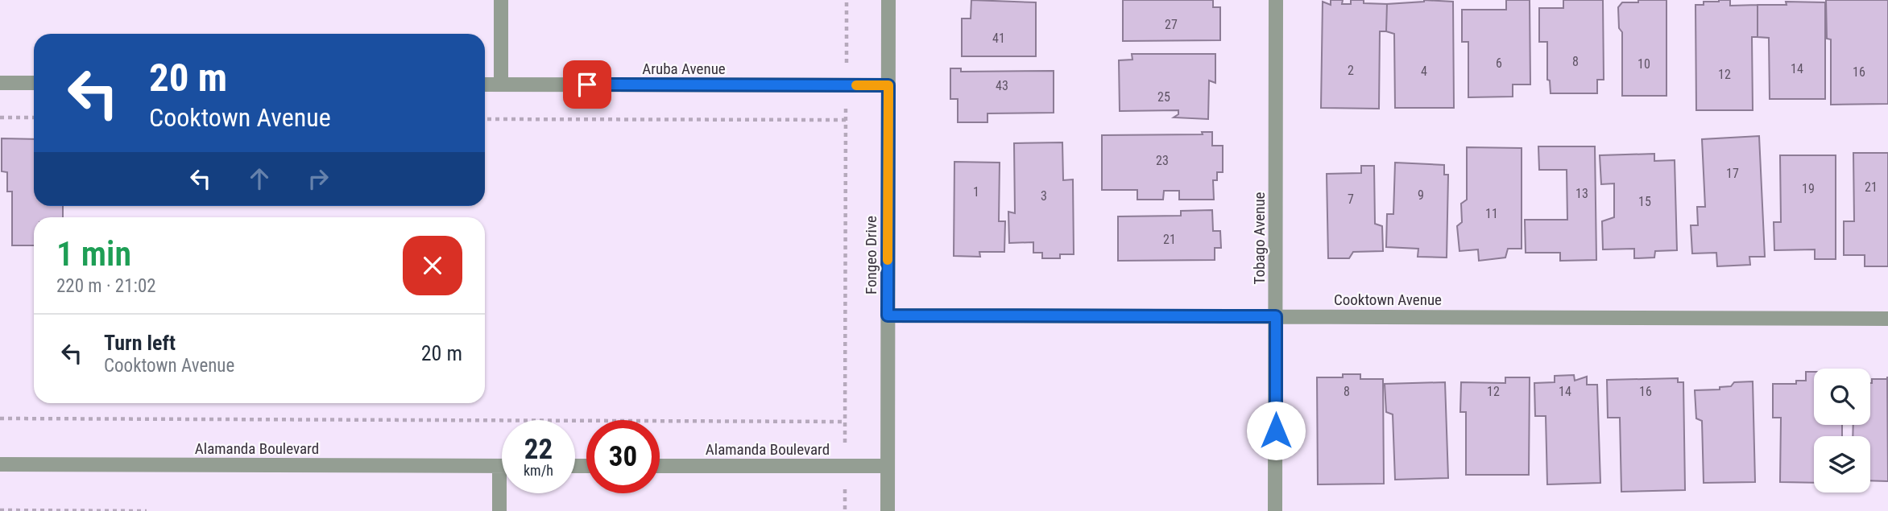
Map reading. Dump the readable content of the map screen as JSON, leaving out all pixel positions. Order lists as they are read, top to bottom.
{
  "streets": {
    "street": [
      "Aruba Avenue",
      "Tobago Avenue",
      "Fongeo Drive",
      "Cooktown Avenue",
      "Alamanda Boulevard"
    ]
  },
  "crossings": [
    ["Aruba Avenue", "Fongeo Drive"],
    ["Tobago Avenue", "Cooktown Avenue"],
    ["Fongeo Drive", "Cooktown Avenue"],
    ["Fongeo Drive", "Alamanda Boulevard"]
  ],
  "house_numbers": [
    "27",
    "41",
    "8",
    "6",
    "10",
    "14",
    "2",
    "4",
    "16",
    "12",
    "43",
    "25",
    "23",
    "17",
    "21",
    "19",
    "1",
    "13",
    "9",
    "3",
    "7",
    "15",
    "11",
    "21",
    "8",
    "12",
    "14",
    "16"
  ],
  "page": {
    "turn": ["20 m", "Cooktown Avenue"],
    "heading": ["1 min", "220 m · 21:02"],
    "list": [
      {
        "name": "Turn left",
        "note": "Cooktown Avenue",
        "value": "20 m"
      }
    ],
    "speed": "22 km/h",
    "limit": "30"
  }
}
